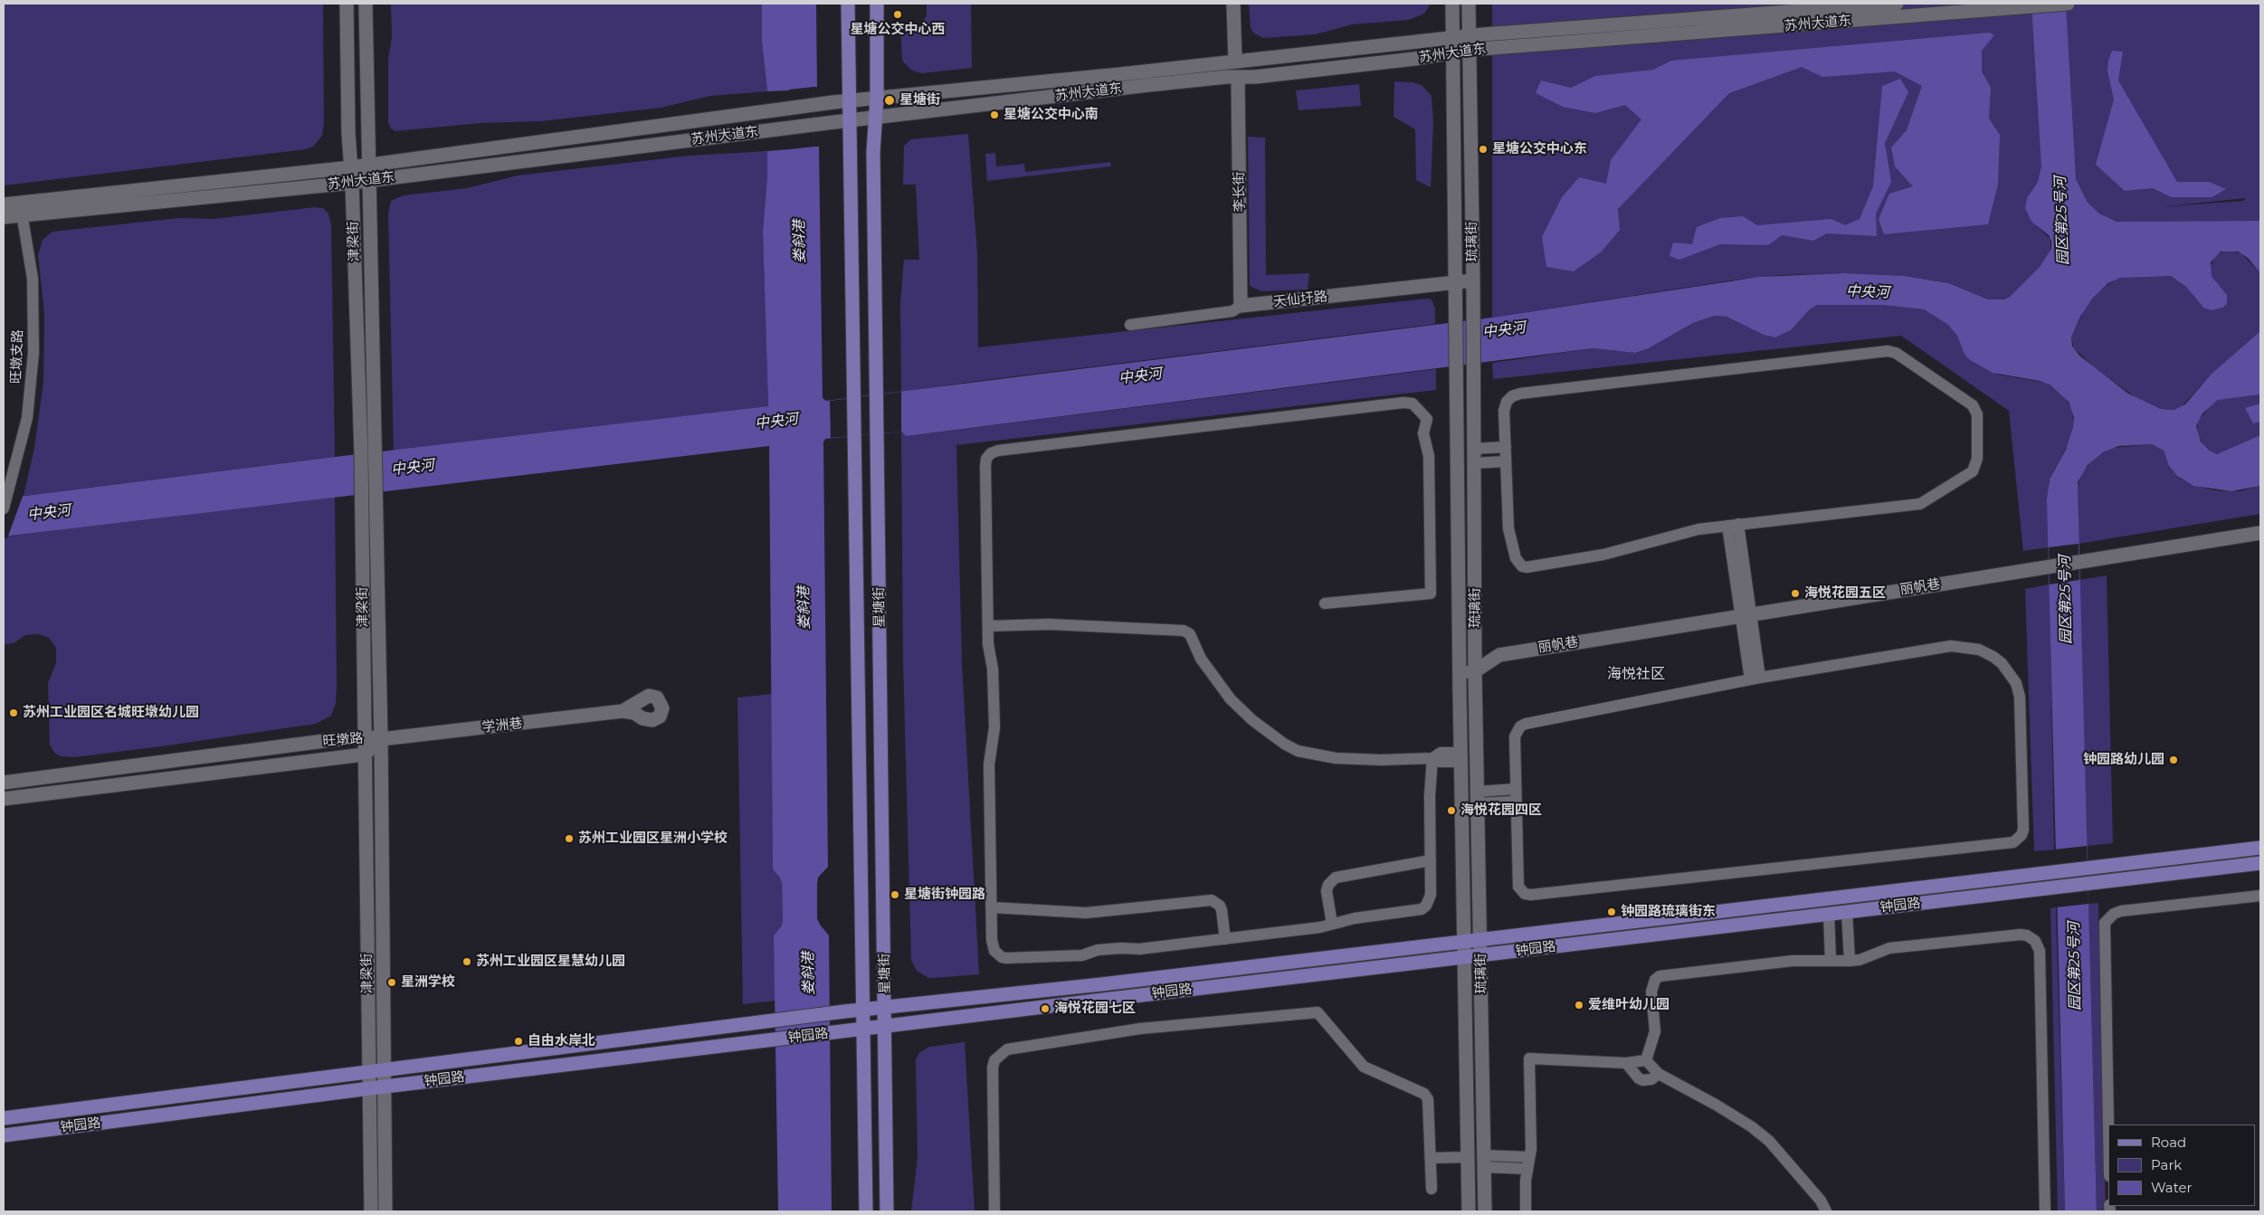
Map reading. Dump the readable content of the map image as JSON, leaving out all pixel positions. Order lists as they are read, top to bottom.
{
  "streets": {
    "main road": [
      "苏州大道东",
      "李长街",
      "津梁街",
      "琉璃街",
      "天仙圩路",
      "丽帆巷",
      "星塘街",
      "学洲巷",
      "旺墩路",
      "钟园路"
    ],
    "street": ["旺墩支路"]
  },
  "crossings": [
    ["苏州大道东", "李长街"],
    ["苏州大道东", "津梁街"],
    ["苏州大道东", "琉璃街"],
    ["苏州大道东", "旺墩支路"],
    ["苏州大道东", "星塘街"],
    ["李长街", "天仙圩路"],
    ["津梁街", "学洲巷"],
    ["津梁街", "旺墩路"],
    ["津梁街", "钟园路"],
    ["琉璃街", "天仙圩路"],
    ["琉璃街", "丽帆巷"],
    ["琉璃街", "钟园路"],
    ["星塘街", "钟园路"],
    ["学洲巷", "旺墩路"]
  ],
  "districts": ["海悦社区"],
  "water": ["园区第25号河", "娄斜港", "中央河"],
  "places": [
    "星塘公交中心西",
    "星塘街",
    "星塘公交中心南",
    "星塘公交中心东",
    "海悦花园五区",
    "苏州工业园区名城旺墩幼儿园",
    "钟园路幼儿园",
    "海悦花园四区",
    "苏州工业园区星洲小学校",
    "星塘街钟园路",
    "钟园路琉璃街东",
    "苏州工业园区星慧幼儿园",
    "星洲学校",
    "爱维叶幼儿园",
    "海悦花园七区",
    "自由水岸北"
  ],
  "legend": ["Road", "Park", "Water"]
}
